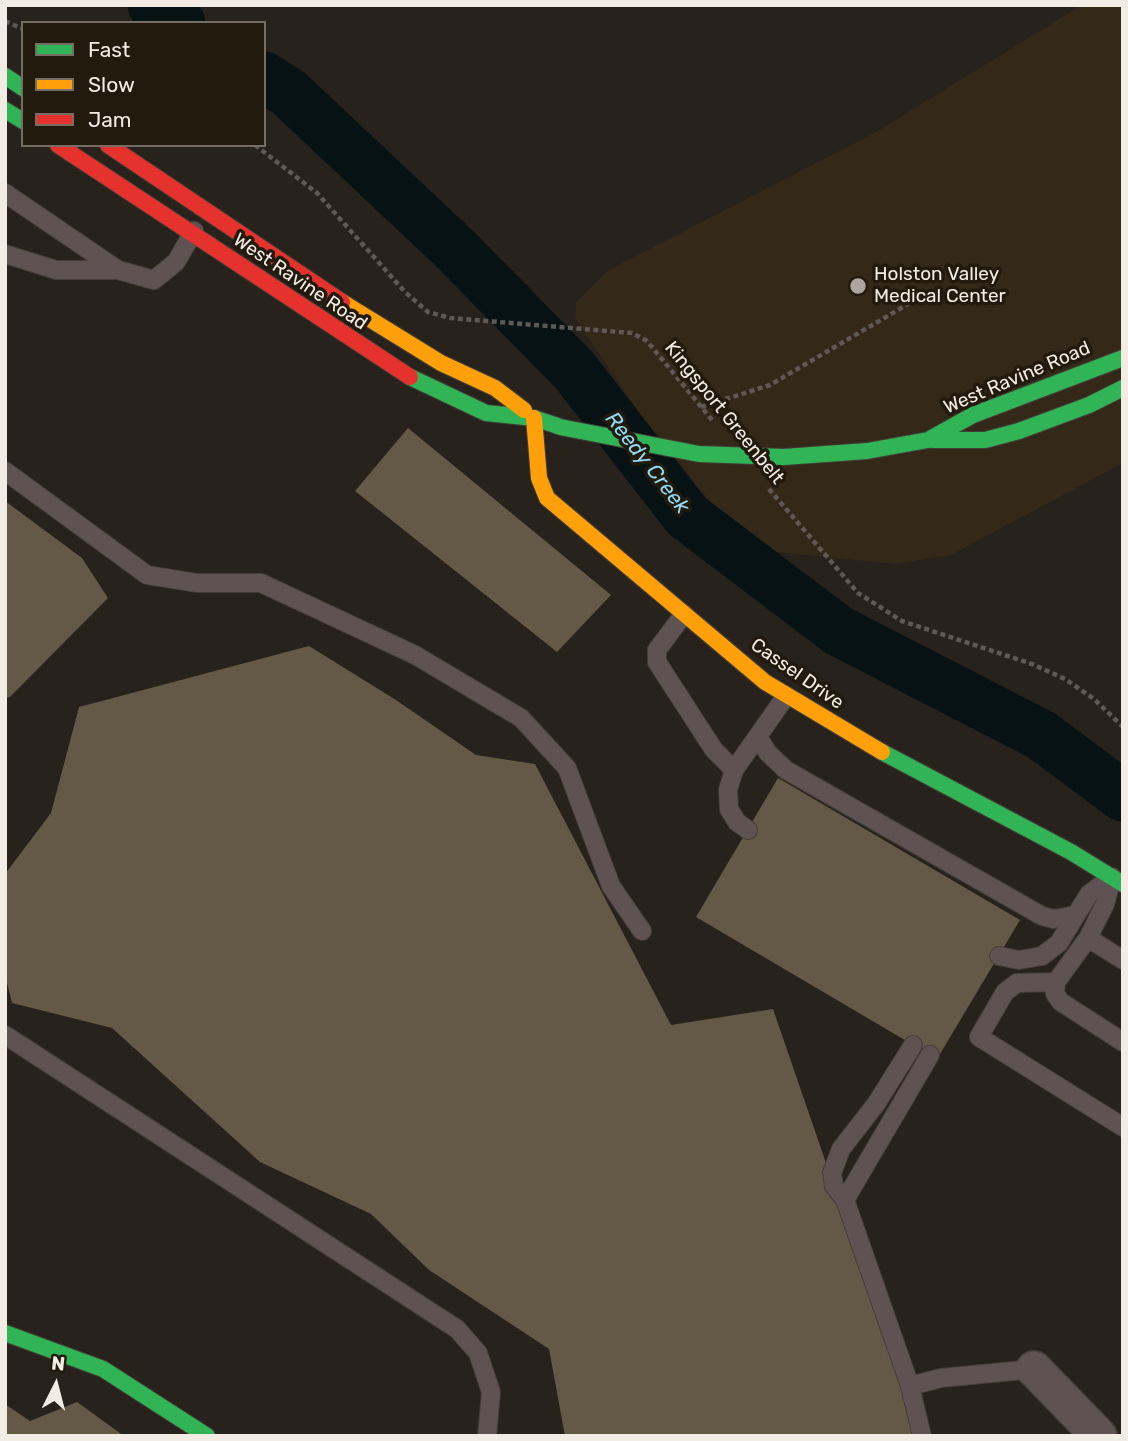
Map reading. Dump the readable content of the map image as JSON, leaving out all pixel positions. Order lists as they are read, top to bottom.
{
  "streets": {
    "street": ["West Ravine Road", "Cassel Drive"],
    "path": ["Kingsport Greenbelt"]
  },
  "crossings": [
    ["West Ravine Road", "Cassel Drive"]
  ],
  "water": ["Reedy Creek"],
  "places": ["Holston Valley Medical Center"],
  "legend": ["Fast", "Slow", "Jam"],
  "north": "top"
}
